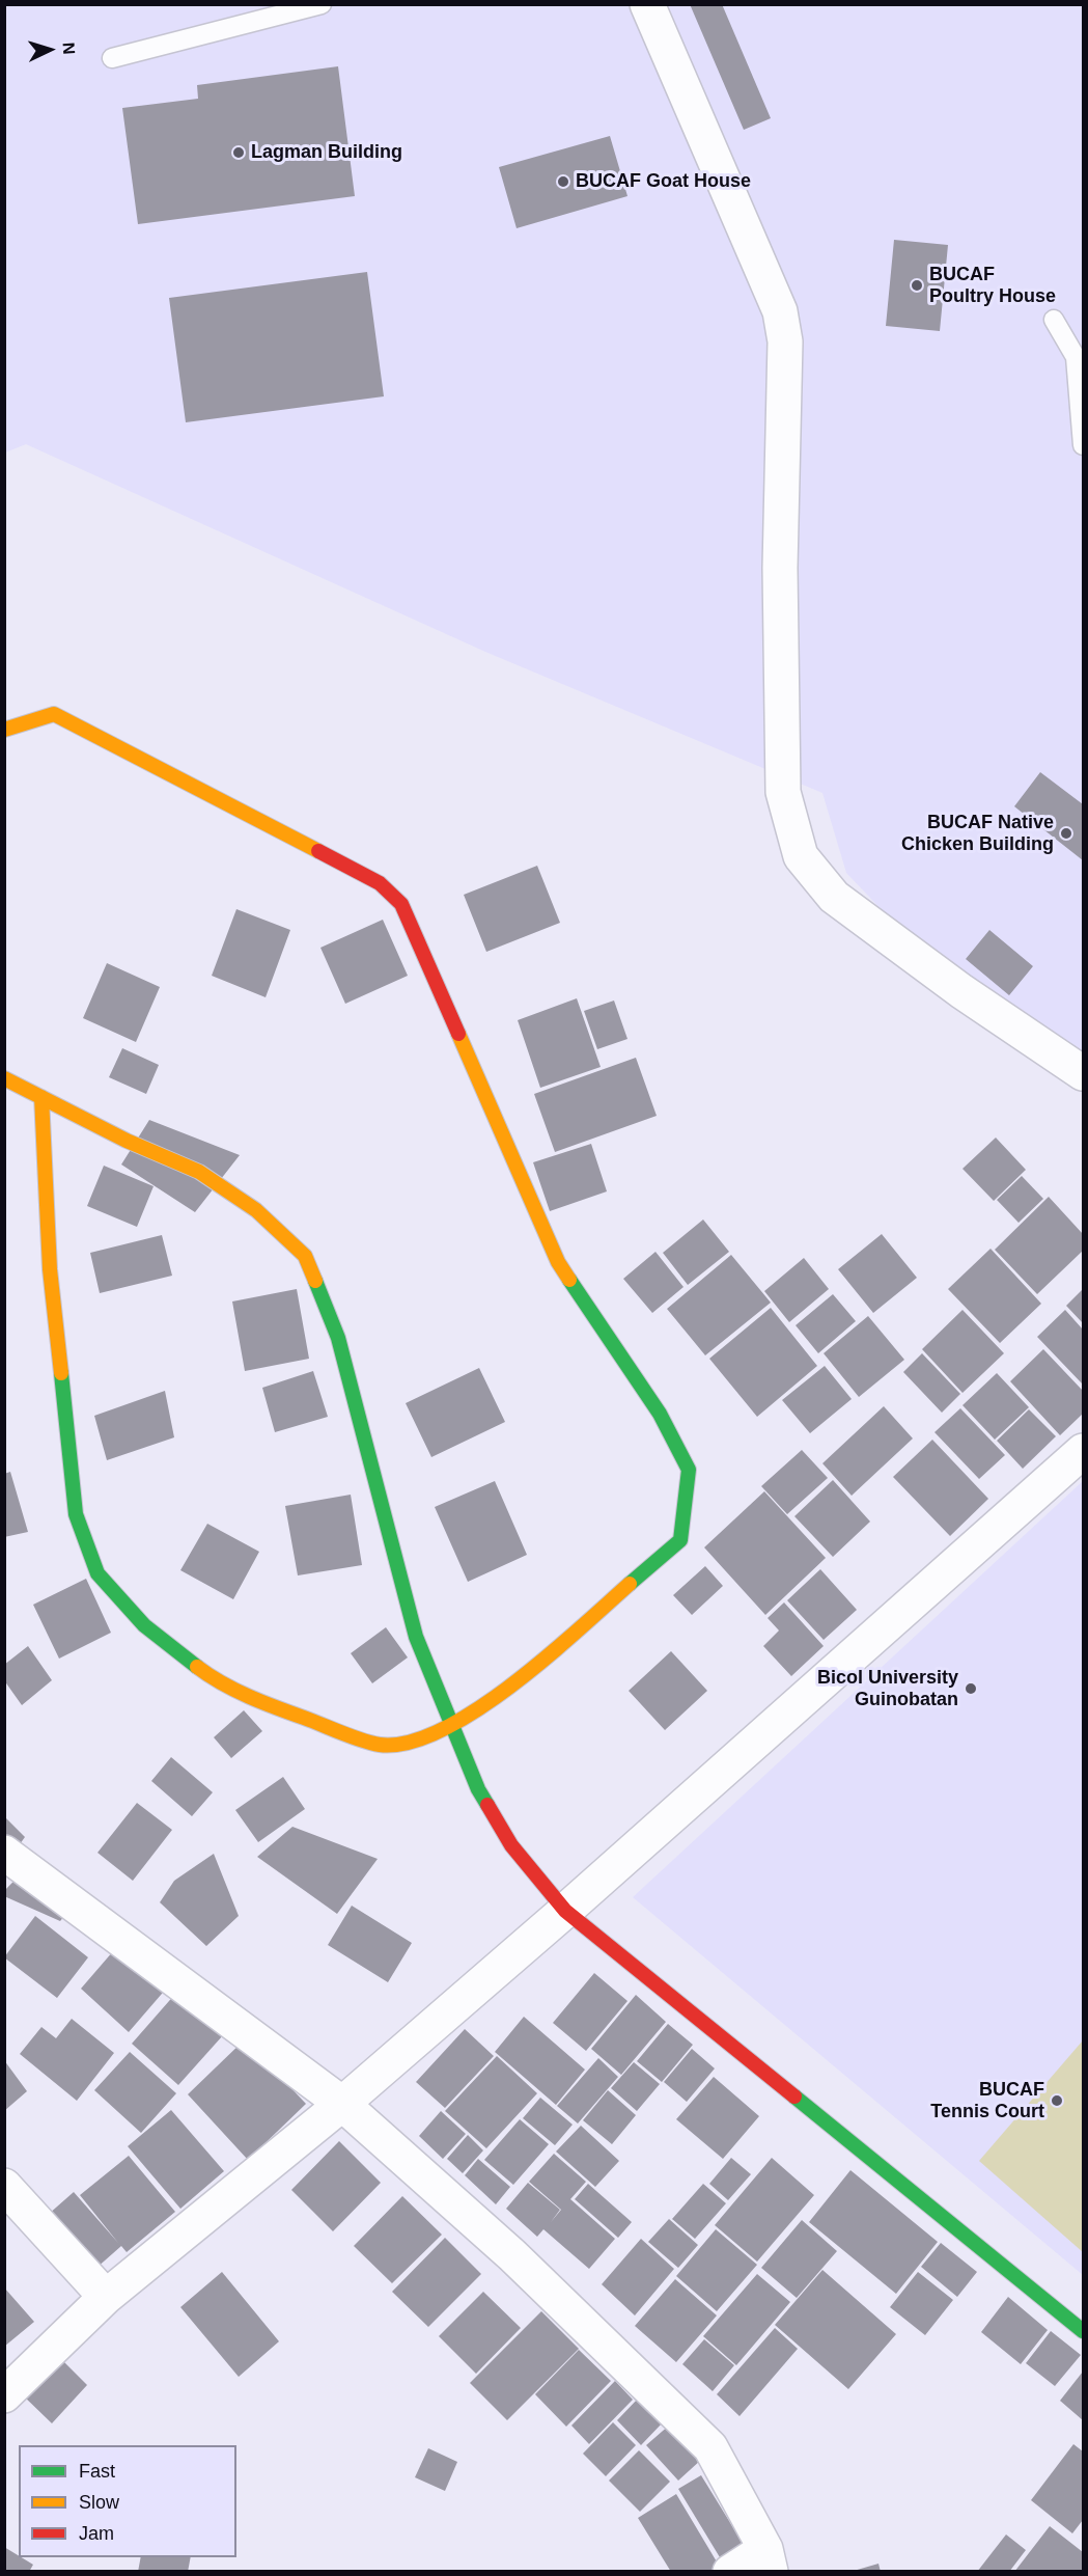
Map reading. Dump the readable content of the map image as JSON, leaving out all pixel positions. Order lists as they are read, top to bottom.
{
  "places": [
    "Lagman Building",
    "BUCAF Goat House",
    "BUCAF Poultry House",
    "BUCAF Native Chicken Building",
    "Bicol University Guinobatan",
    "BUCAF Tennis Court"
  ],
  "legend": ["Fast", "Slow", "Jam"],
  "north": "right"
}
